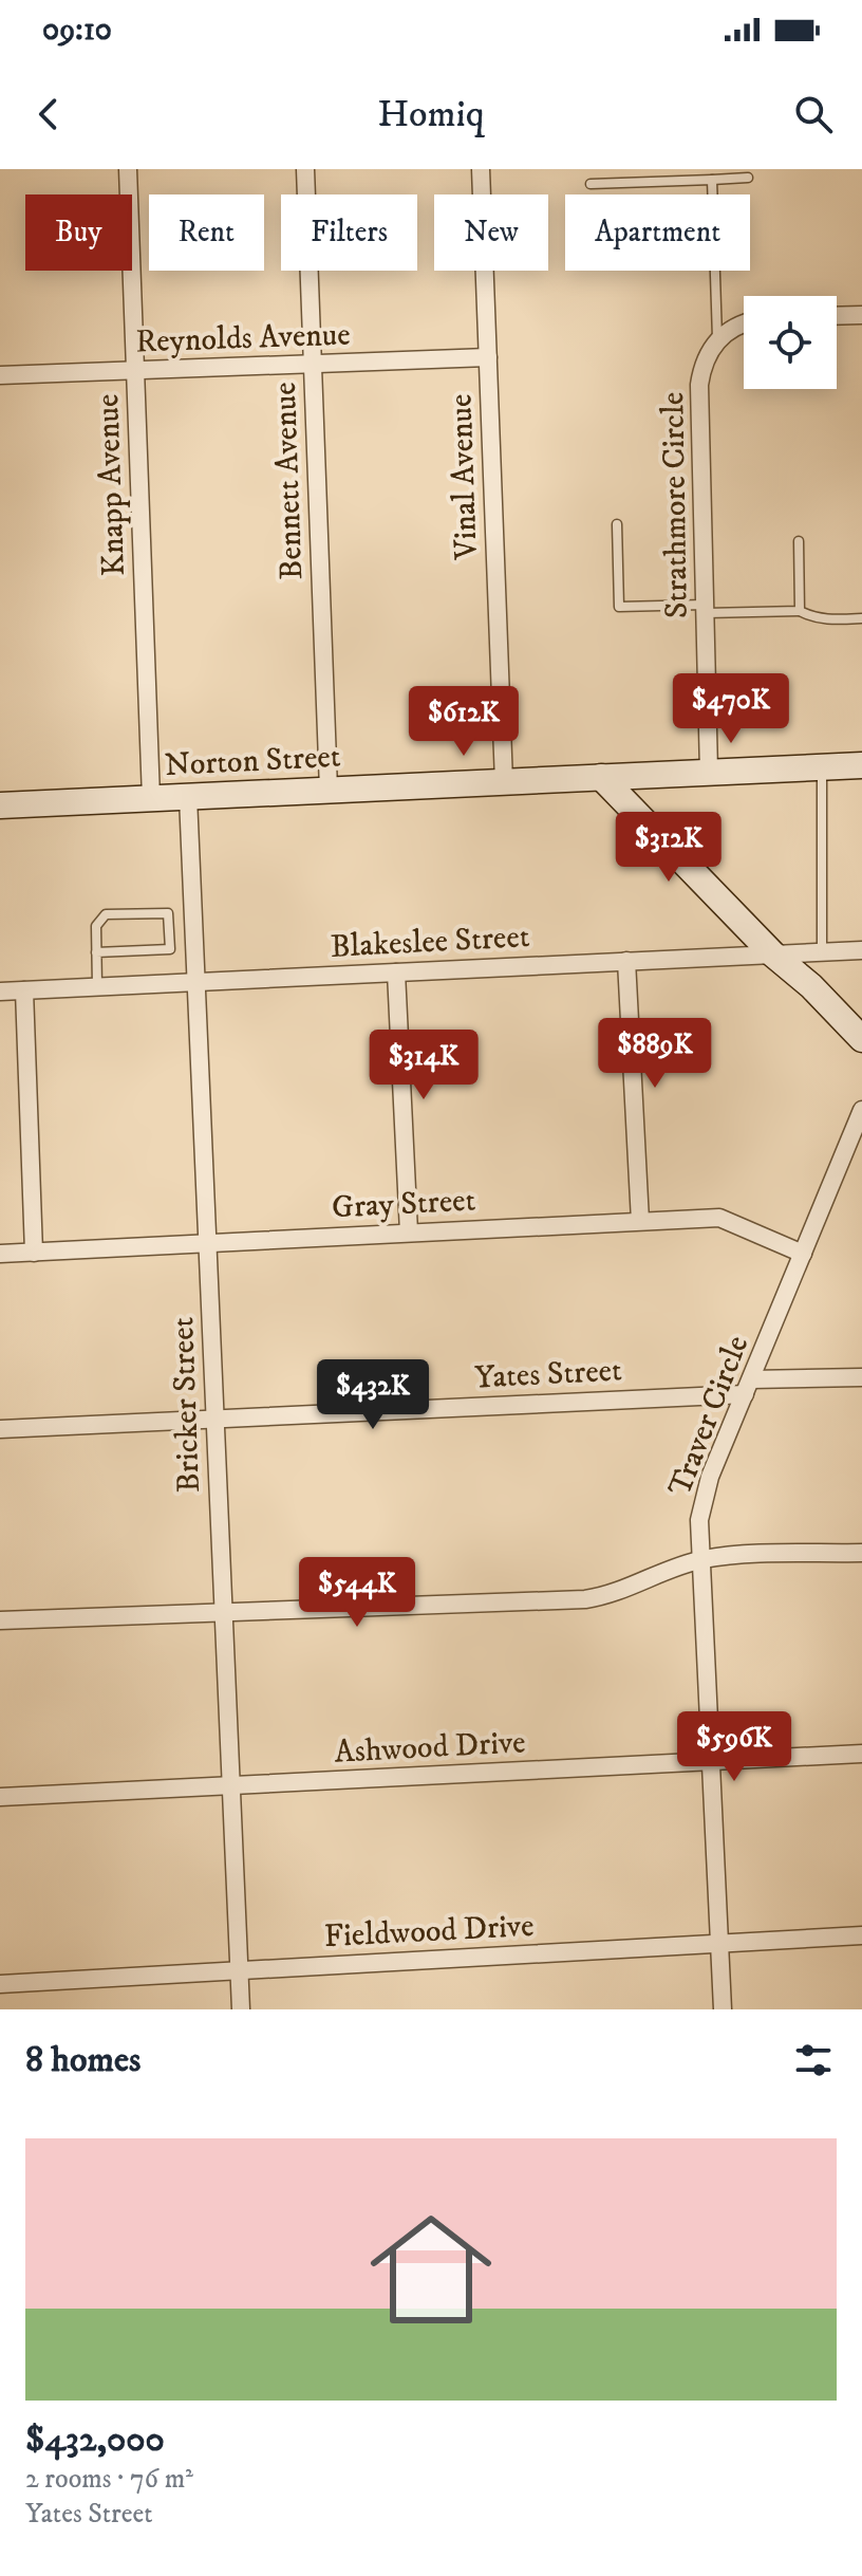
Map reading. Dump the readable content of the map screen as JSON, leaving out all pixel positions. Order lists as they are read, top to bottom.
{
  "streets": {
    "main road": ["Norton Street"],
    "street": [
      "Reynolds Avenue",
      "Vinal Avenue",
      "Bennett Avenue",
      "Knapp Avenue",
      "Strathmore Circle",
      "Blakeslee Street",
      "Gray Street",
      "Yates Street",
      "Bricker Street",
      "Traver Circle",
      "Ashwood Drive",
      "Fieldwood Drive"
    ]
  },
  "crossings": [
    ["Reynolds Avenue", "Vinal Avenue"],
    ["Reynolds Avenue", "Bennett Avenue"],
    ["Reynolds Avenue", "Knapp Avenue"],
    ["Vinal Avenue", "Norton Street"],
    ["Bennett Avenue", "Norton Street"],
    ["Knapp Avenue", "Norton Street"],
    ["Strathmore Circle", "Norton Street"],
    ["Norton Street", "Bricker Street"],
    ["Blakeslee Street", "Bricker Street"],
    ["Gray Street", "Bricker Street"],
    ["Gray Street", "Traver Circle"],
    ["Yates Street", "Bricker Street"],
    ["Yates Street", "Traver Circle"],
    ["Bricker Street", "Ashwood Drive"],
    ["Bricker Street", "Fieldwood Drive"],
    ["Traver Circle", "Ashwood Drive"],
    ["Traver Circle", "Fieldwood Drive"]
  ],
  "page": {
    "status": "09:10",
    "header": "Homiq",
    "chip": [
      "Buy",
      "Rent",
      "Filters",
      "New",
      "Apartment"
    ],
    "price": [
      "$470K",
      "$612K",
      "$312K",
      "$889K",
      "$314K",
      "$432K",
      "$544K",
      "$596K"
    ],
    "heading": "8 homes",
    "list": [
      {
        "name": "$432,000",
        "note": "2 rooms · 76 m² · Yates Street"
      }
    ]
  }
}
